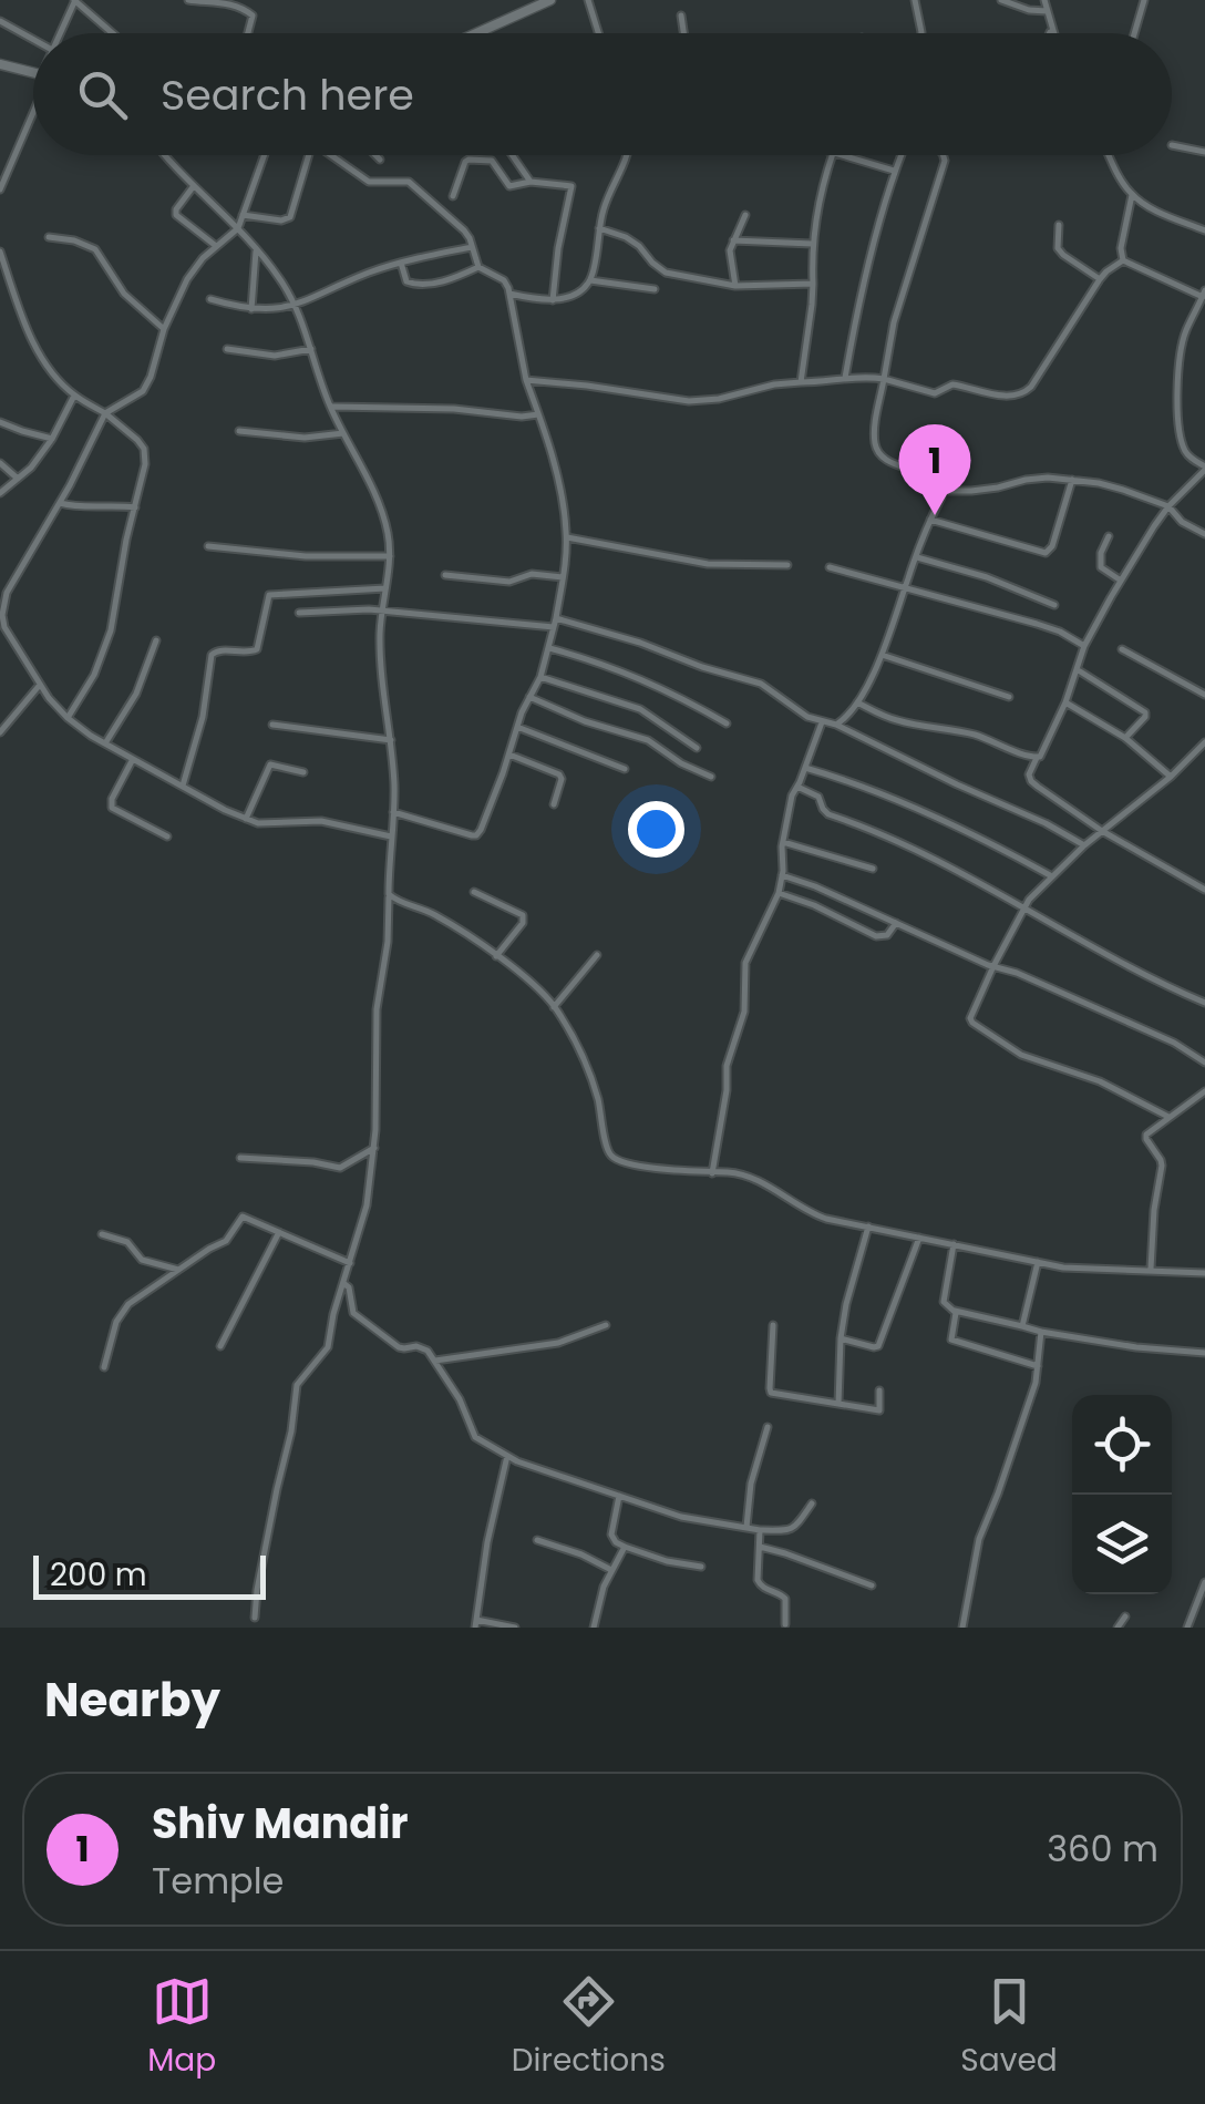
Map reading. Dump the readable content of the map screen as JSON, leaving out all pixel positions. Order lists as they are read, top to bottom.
{
  "scale_bar": "200 m",
  "page": {
    "search": "Search here",
    "pins": "1",
    "scale": "200 m",
    "heading": "Nearby",
    "list": [
      {
        "mark": "1",
        "name": "Shiv Mandir",
        "note": "Temple",
        "value": "360 m"
      }
    ],
    "nav": ["Map", "Directions", "Saved"]
  }
}
